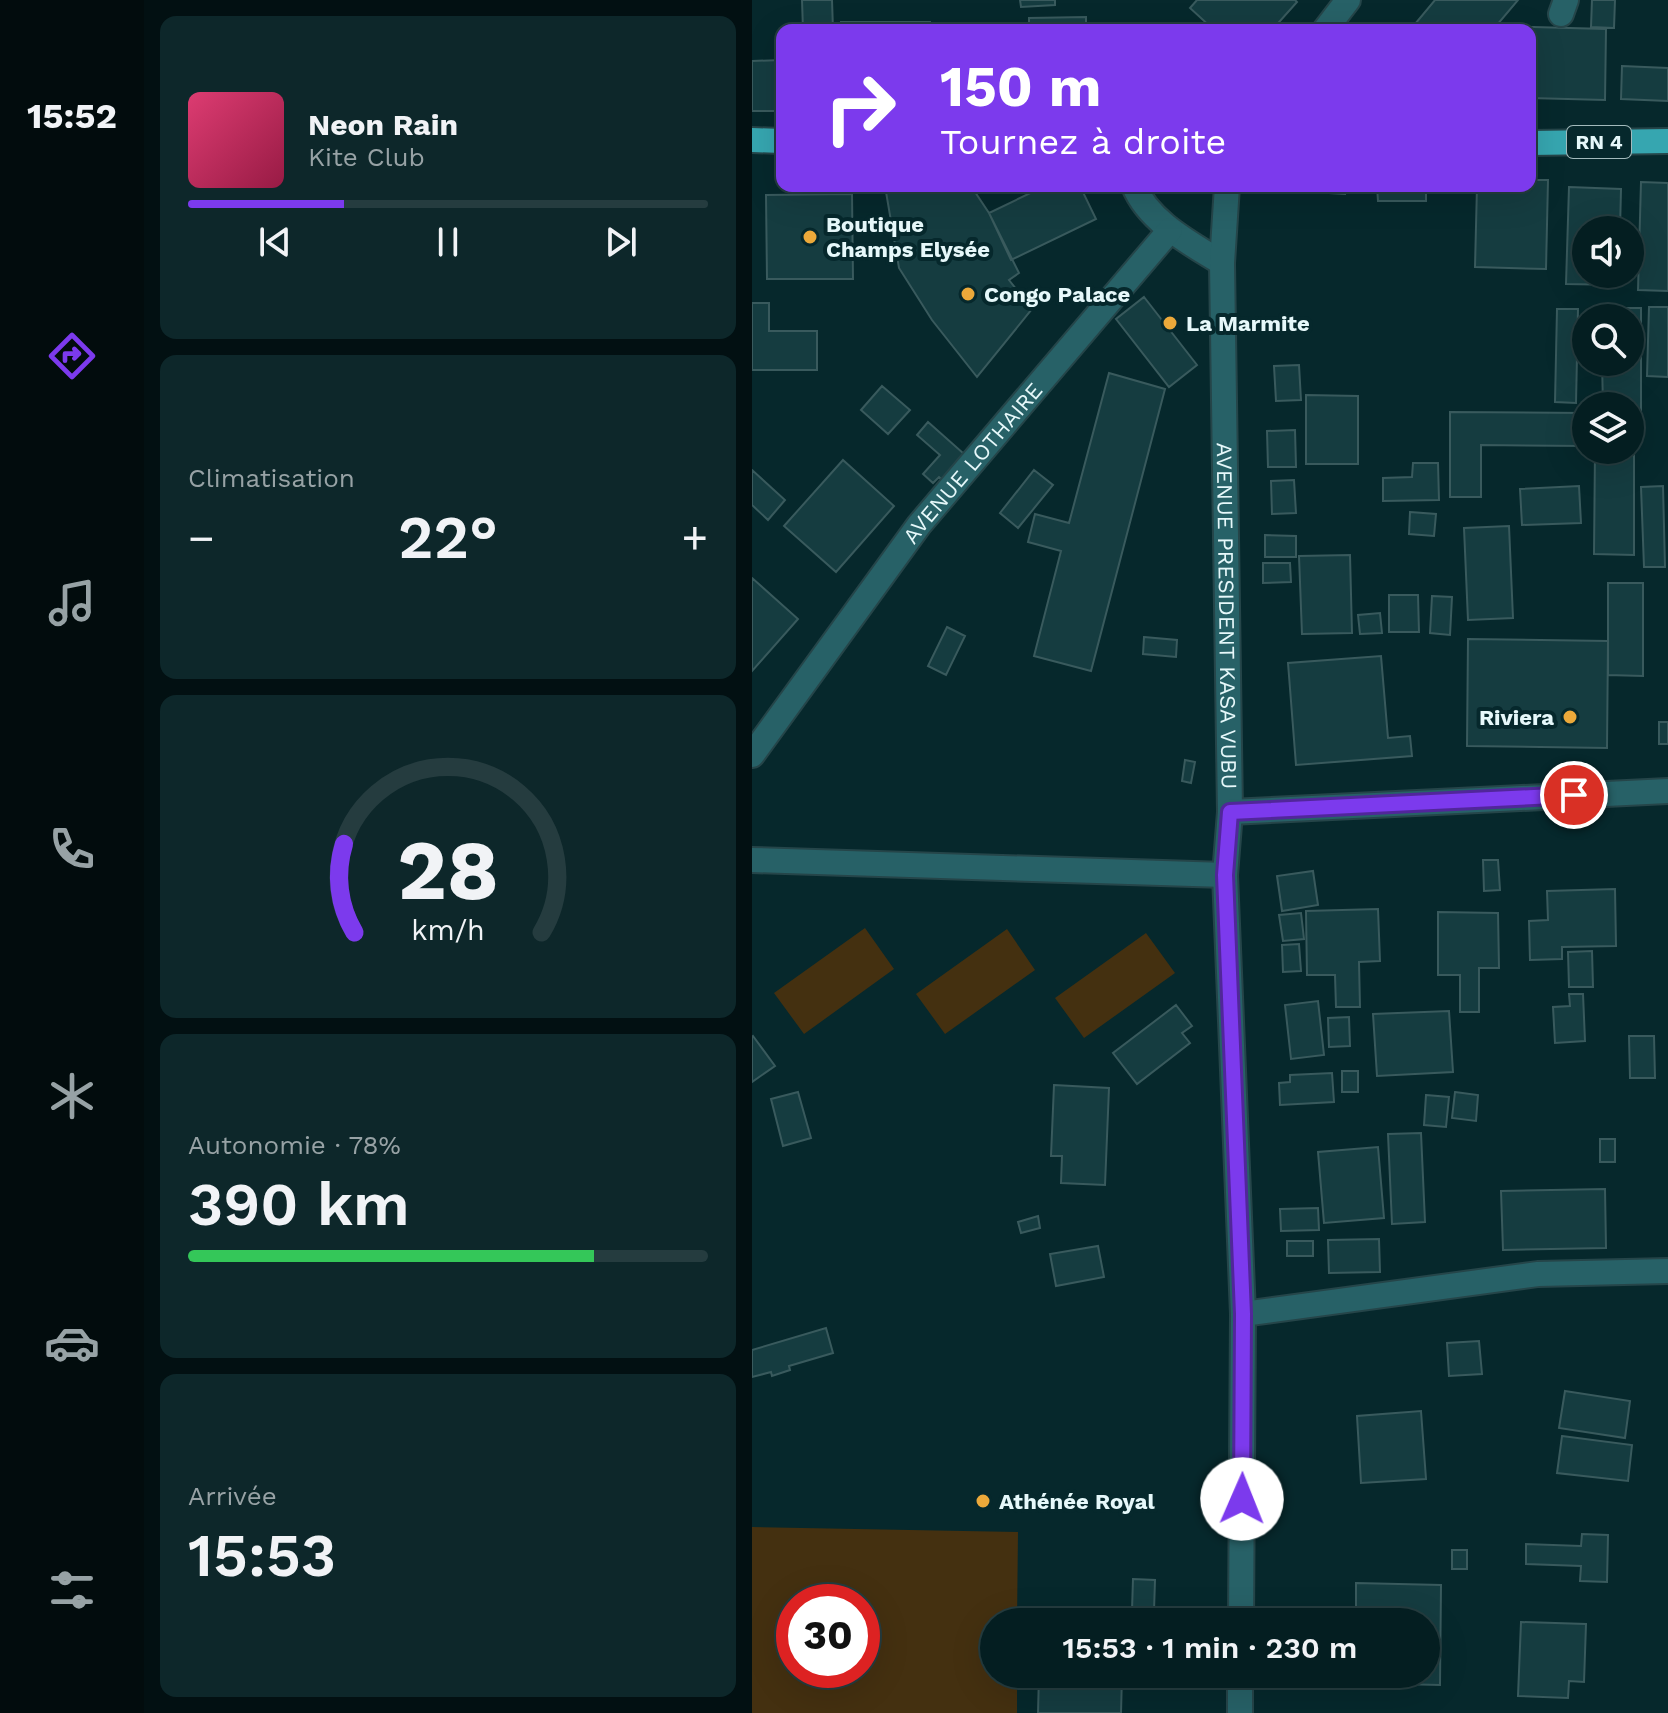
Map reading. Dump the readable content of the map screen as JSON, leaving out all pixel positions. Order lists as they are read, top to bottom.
{
  "streets": {
    "highway": ["RN 4"],
    "street": ["AVENUE LOTHAIRE", "AVENUE PRESIDENT KASA VUBU"]
  },
  "places": [
    "Boutique Champs Elysée",
    "Congo Palace",
    "La Marmite",
    "Riviera",
    "Athénée Royal"
  ],
  "page": {
    "tabs": "15:52",
    "turn": ["150 m", "Tournez à droite"],
    "song": ["Neon Rain", "Kite Club"],
    "tile": [
      "Climatisation",
      ["Autonomie · 78%", "390 km"],
      ["Arrivée", "15:53"]
    ],
    "heat": ["−", "22°", "+"],
    "limit": "30",
    "trip": "15:53 · 1 min · 230 m",
    "gauge": ["28", "km/h"]
  }
}
